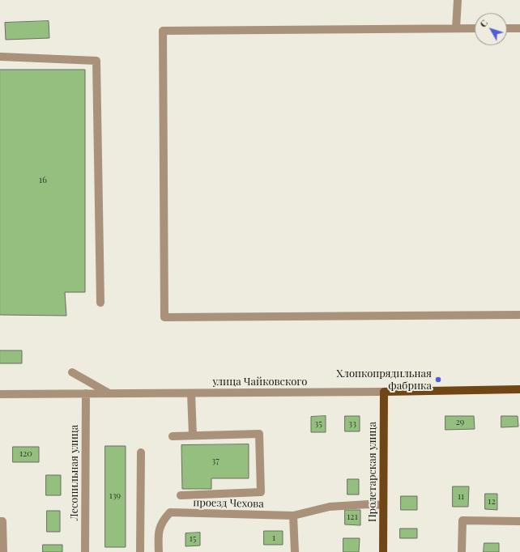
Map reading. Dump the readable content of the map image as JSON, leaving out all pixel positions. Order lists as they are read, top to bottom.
{
  "streets": {
    "main road": ["улица Чайковского", "Пролетарская улица"],
    "street": ["Лесопильная улица", "проезд Чехова"]
  },
  "crossings": [
    ["улица Чайковского", "Пролетарская улица"],
    ["улица Чайковского", "Лесопильная улица"]
  ],
  "places": ["Хлопкопрядильная фабрика"],
  "house_numbers": [
    "16",
    "29",
    "35",
    "33",
    "120",
    "37",
    "139",
    "11",
    "12",
    "121",
    "1",
    "15"
  ],
  "north": "top left"
}
